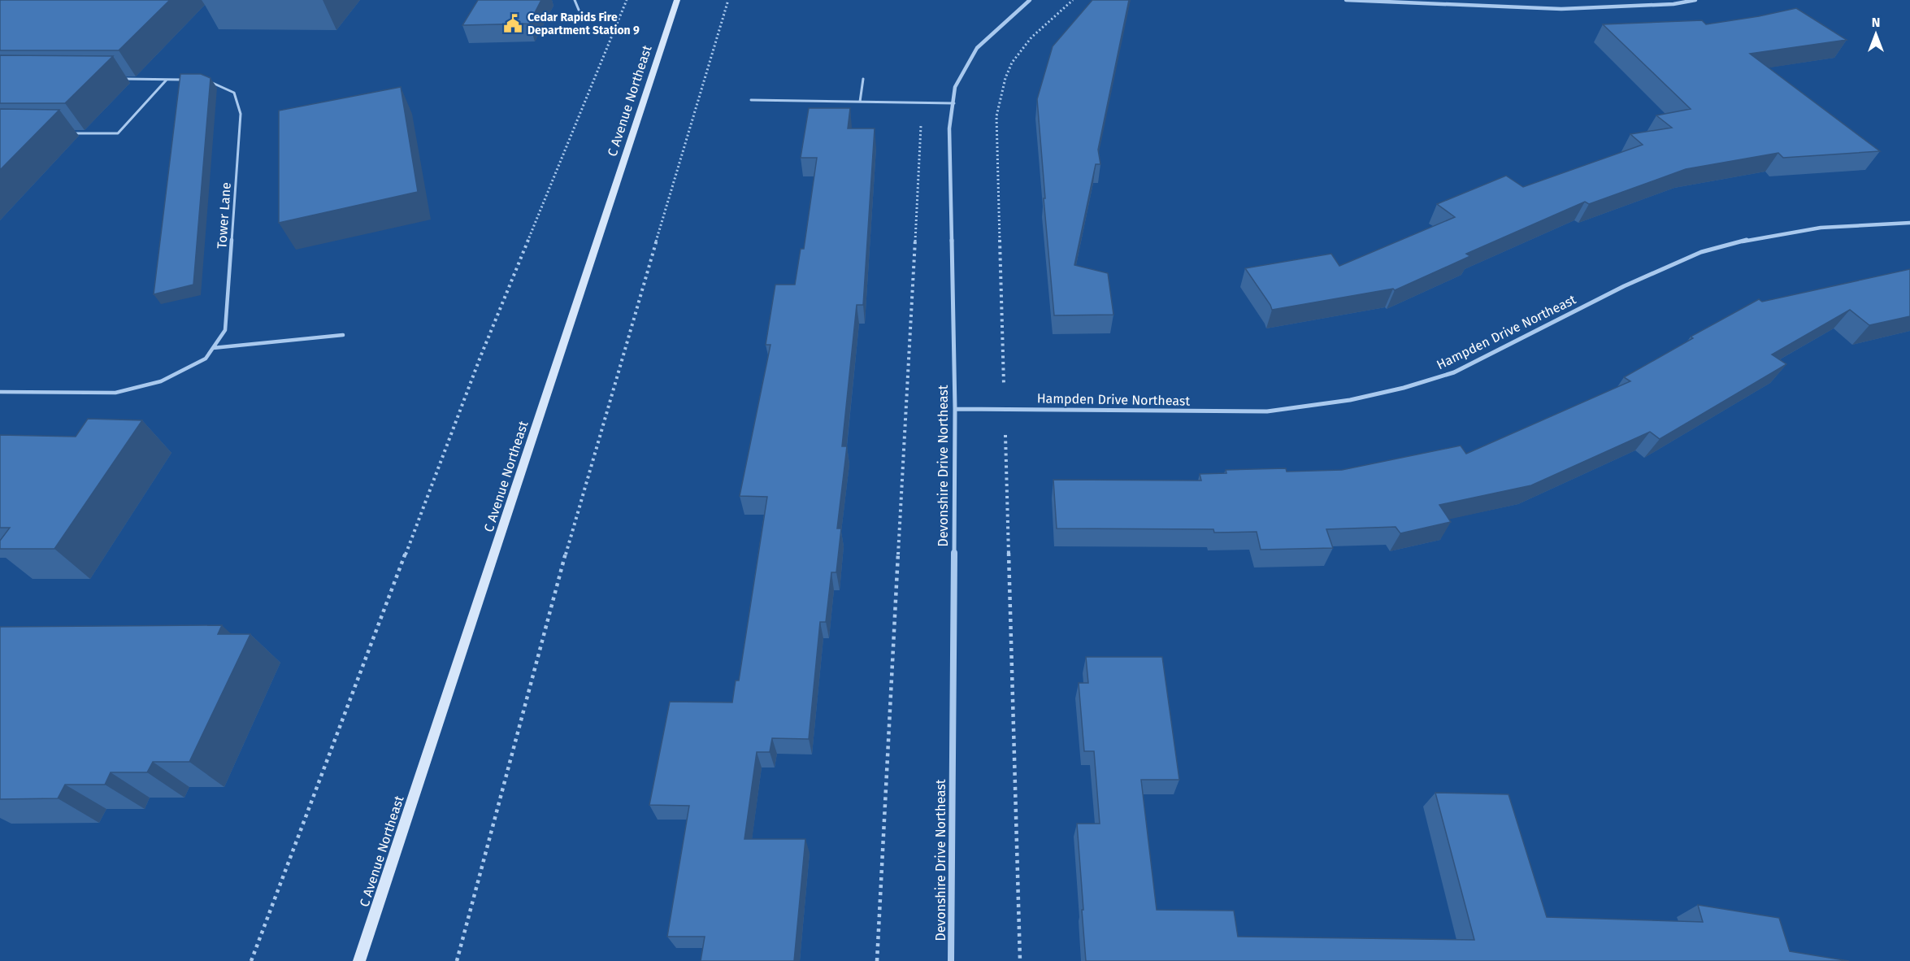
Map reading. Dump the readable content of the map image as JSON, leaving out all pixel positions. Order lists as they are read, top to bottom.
{
  "streets": {
    "street": ["C Avenue Northeast", "Hampden Drive Northeast", "Devonshire Drive Northeast"],
    "lane": ["Tower Lane"]
  },
  "crossings": [
    ["Hampden Drive Northeast", "Devonshire Drive Northeast"]
  ],
  "places": {
    "public building": ["Cedar Rapids Fire Department Station 9"]
  },
  "north": "top"
}
